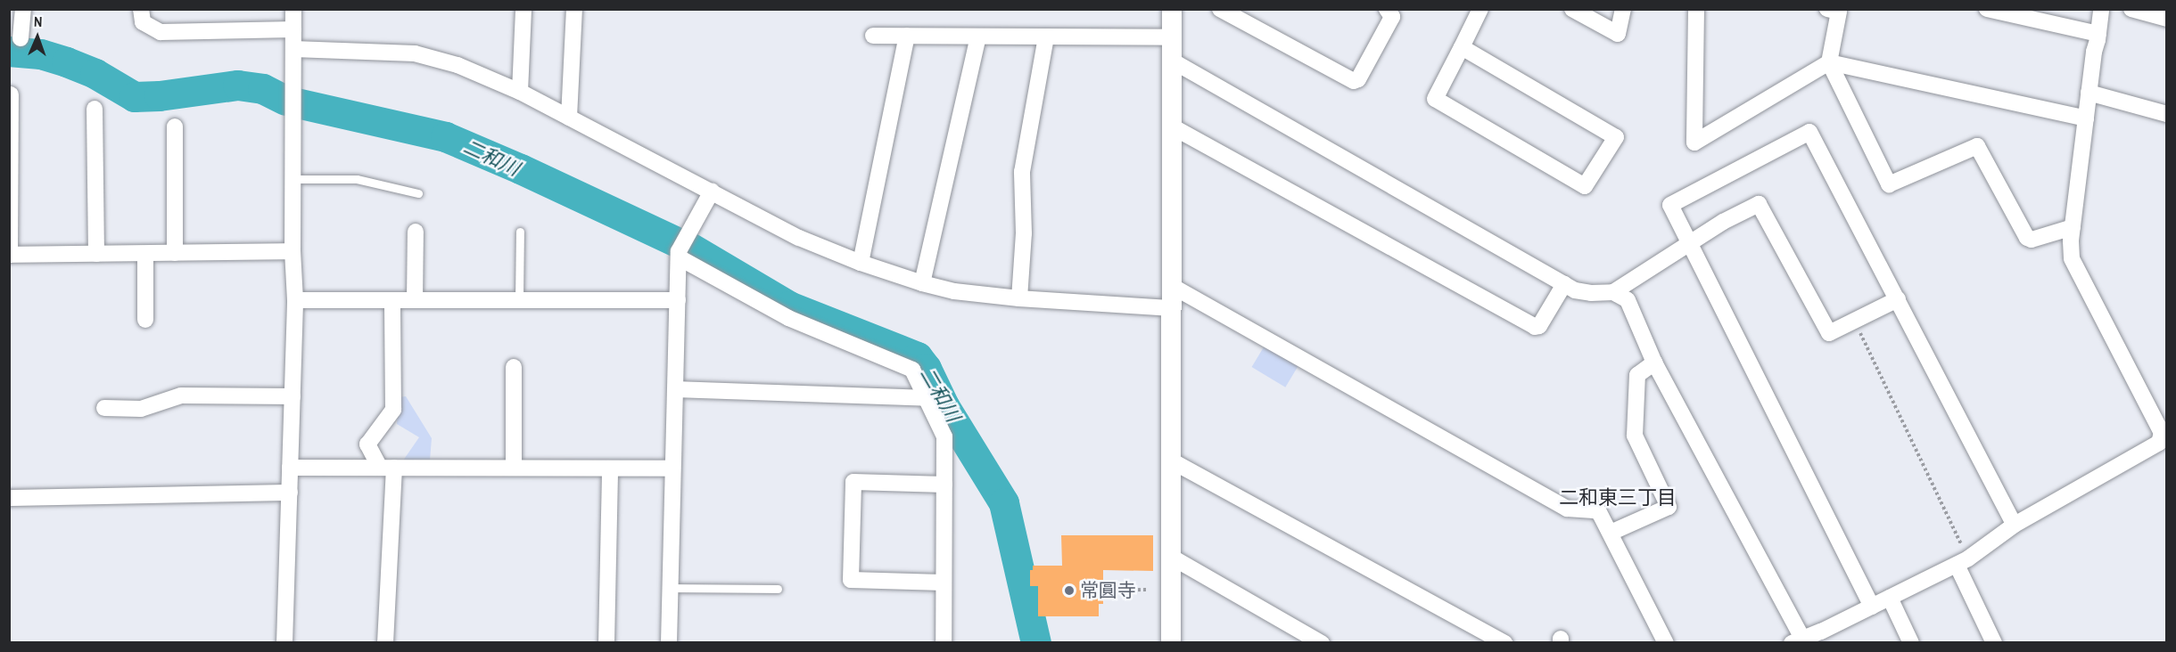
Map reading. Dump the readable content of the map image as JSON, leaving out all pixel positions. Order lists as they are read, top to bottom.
{
  "districts": ["二和東三丁目"],
  "water": ["二和川"],
  "places": ["常圓寺"],
  "north": "top"
}
